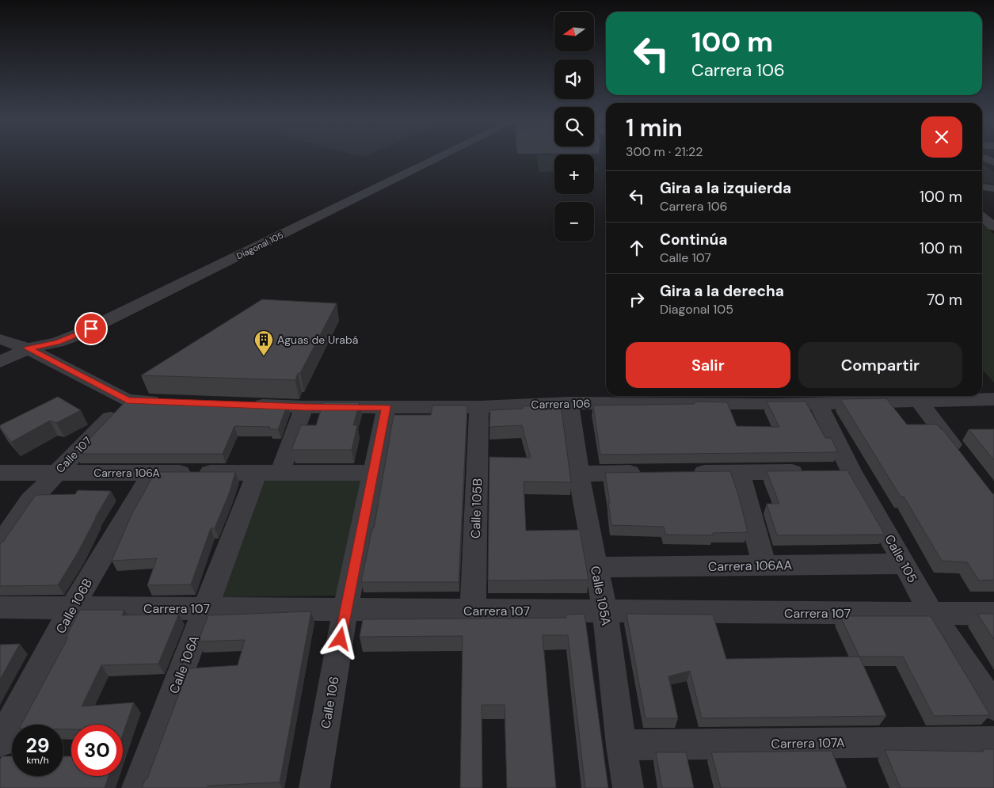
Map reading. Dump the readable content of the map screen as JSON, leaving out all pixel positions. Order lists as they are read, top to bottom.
{
  "streets": {
    "street": [
      "Diagonal 105",
      "Carrera 106",
      "Calle 107",
      "Carrera 106A",
      "Calle 105B",
      "Calle 105",
      "Carrera 106AA",
      "Calle 105A",
      "Calle 106B",
      "Carrera 107",
      "Calle 106A",
      "Calle 106",
      "Carrera 107A"
    ]
  },
  "crossings": [
    ["Carrera 106", "Calle 105B"],
    ["Carrera 106", "Calle 105"],
    ["Carrera 106", "Calle 105A"],
    ["Carrera 106", "Calle 106A"],
    ["Carrera 106", "Calle 106"],
    ["Calle 107", "Carrera 106A"],
    ["Carrera 106A", "Calle 106B"],
    ["Carrera 106A", "Calle 106A"],
    ["Carrera 106A", "Calle 106"],
    ["Calle 105B", "Carrera 107"],
    ["Calle 105", "Carrera 106AA"],
    ["Calle 105", "Carrera 107"],
    ["Carrera 106AA", "Calle 105A"],
    ["Calle 105A", "Carrera 107"],
    ["Calle 105A", "Carrera 107A"],
    ["Calle 106B", "Carrera 107"],
    ["Carrera 107", "Calle 106A"],
    ["Carrera 107", "Calle 106"]
  ],
  "places": {
    "building": ["Aguas de Urabá"]
  },
  "north": "left",
  "page": {
    "map_buttons": ["+", "−"],
    "turn": ["100 m", "Carrera 106"],
    "heading": ["1 min", "300 m · 21:22"],
    "list": [
      {
        "name": "Gira a la izquierda",
        "note": "Carrera 106",
        "value": "100 m"
      },
      {
        "name": "Continúa",
        "note": "Calle 107",
        "value": "100 m"
      },
      {
        "name": "Gira a la derecha",
        "note": "Diagonal 105",
        "value": "70 m"
      }
    ],
    "buttons": ["Salir", "Compartir"],
    "speed": "29 km/h",
    "limit": "30"
  }
}
